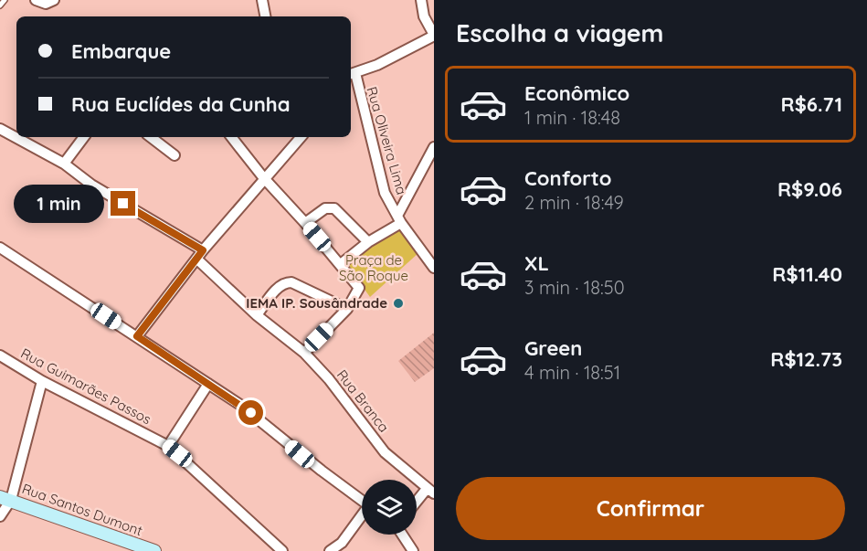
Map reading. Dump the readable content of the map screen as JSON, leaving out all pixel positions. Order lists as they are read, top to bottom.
{
  "streets": {
    "street": [
      "Rua Oliveira Lima",
      "Rua Guimarães Passos",
      "Rua Branca",
      "Rua Santos Dumont"
    ]
  },
  "parks": ["Praça de São Roque"],
  "places": ["IEMA IP. Sousândrade"],
  "page": {
    "heading": "Escolha a viagem",
    "banner": ["Embarque", "Rua Euclídes da Cunha"],
    "list": [
      {
        "name": "Econômico",
        "note": "1 min · 18:48",
        "value": "R$6.71"
      },
      {
        "name": "Conforto",
        "note": "2 min · 18:49",
        "value": "R$9.06"
      },
      {
        "name": "XL",
        "note": "3 min · 18:50",
        "value": "R$11.40"
      },
      {
        "name": "Green",
        "note": "4 min · 18:51",
        "value": "R$12.73"
      }
    ],
    "bubble": "1 min",
    "buttons": "Confirmar"
  }
}
